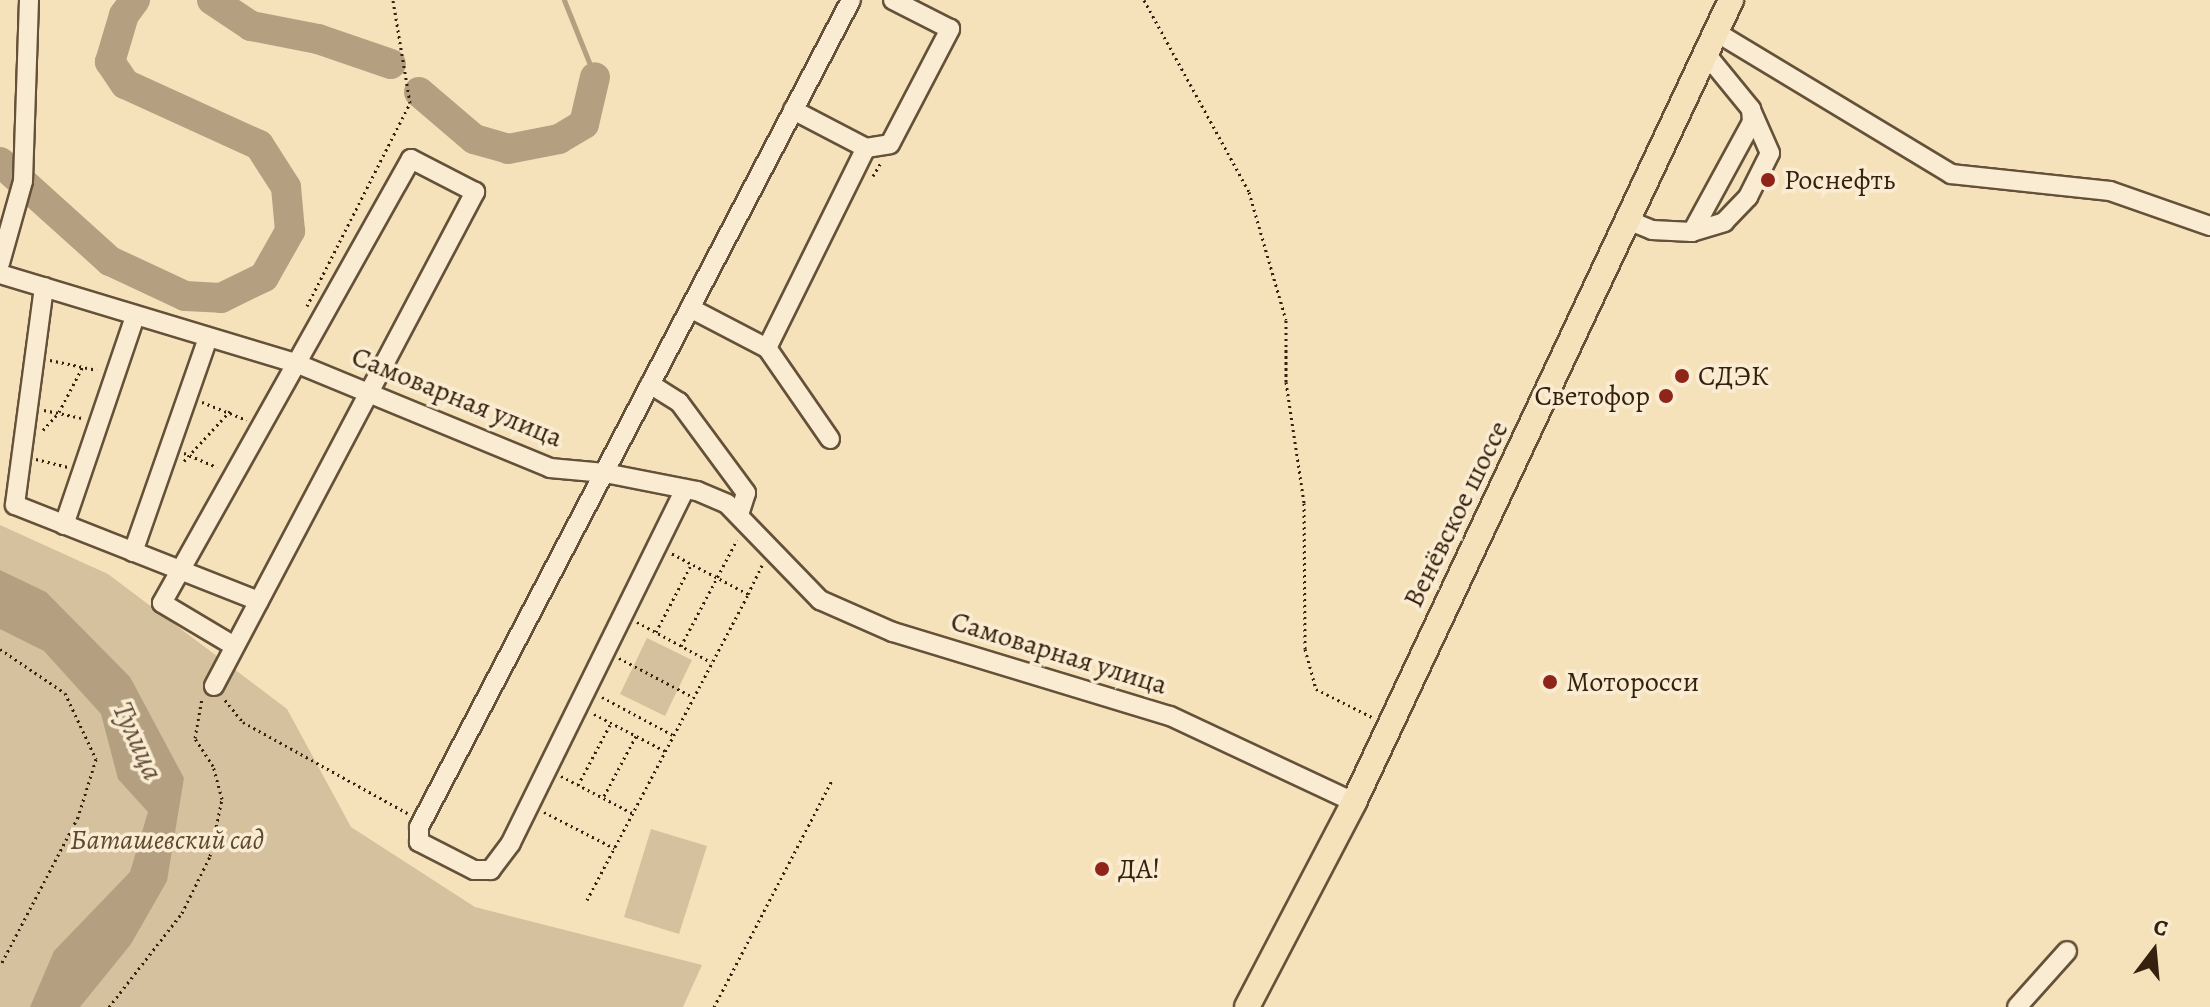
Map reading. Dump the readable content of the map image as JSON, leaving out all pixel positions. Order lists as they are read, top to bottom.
{
  "streets": {
    "main road": ["Венёвское шоссе"],
    "street": ["Самоварная улица"]
  },
  "crossings": [
    ["Самоварная улица", "Венёвское шоссе"]
  ],
  "water": ["Тулица"],
  "parks": ["Баташевский сад"],
  "places": [
    "Роснефть",
    "СДЭК",
    "Светофор",
    "Моторосси",
    "ДА!"
  ],
  "north": "top"
}
